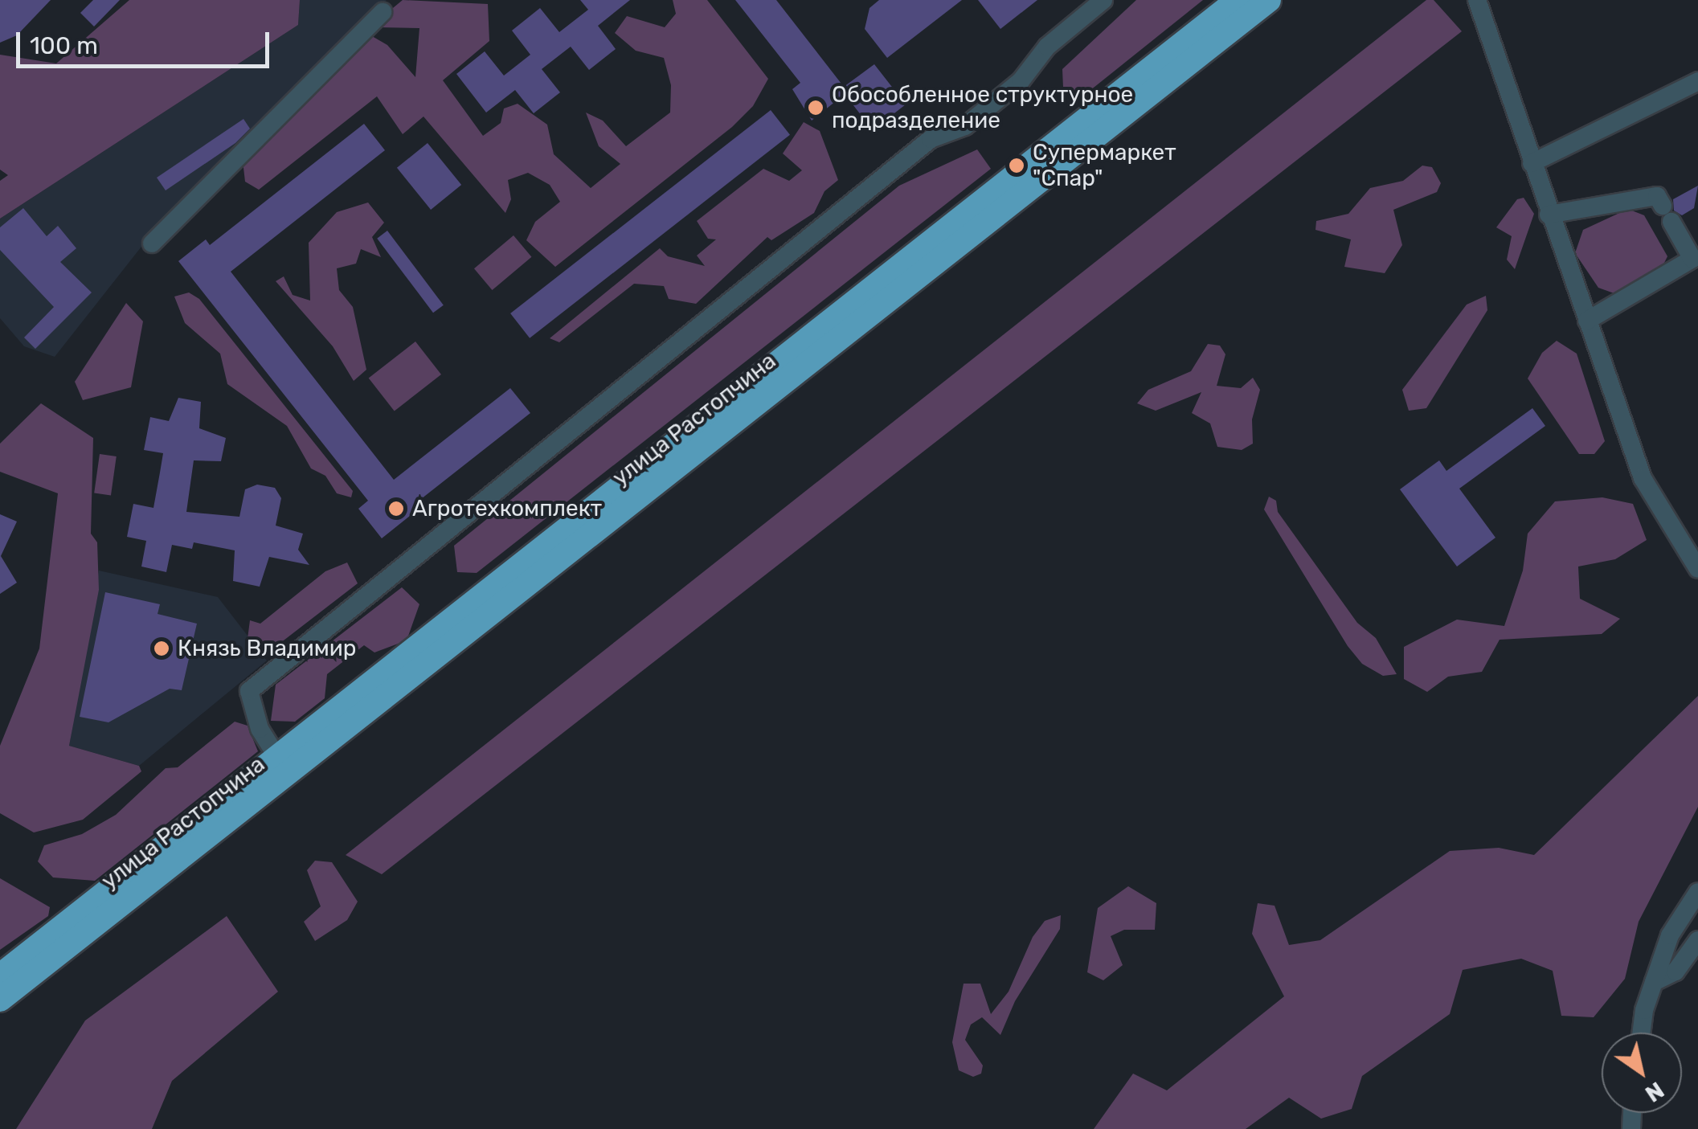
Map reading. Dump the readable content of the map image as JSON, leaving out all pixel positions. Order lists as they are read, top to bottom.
{
  "streets": {
    "highway": ["улица Растопчина"]
  },
  "places": [
    "Обособленное структурное подразделение",
    "Супермаркет \"Спар\"",
    "Агротехкомплект",
    "Князь Владимир"
  ],
  "scale_bar": "100 m",
  "north": "bottom right"
}
